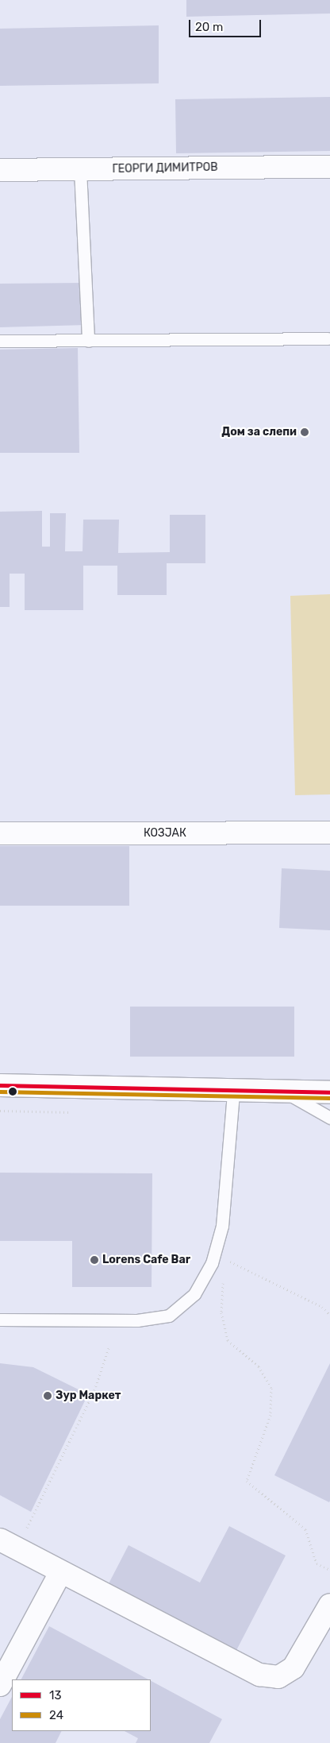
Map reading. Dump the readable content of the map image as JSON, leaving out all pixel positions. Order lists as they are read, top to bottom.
{
  "streets": {
    "street": ["ГЕОРГИ ДИМИТРОВ", "КОЗЈАК"]
  },
  "places": ["Дом за слепи", "Lorens Cafe Bar", "Зур Маркет"],
  "lines": ["transit line 13", "transit line 24"],
  "legend": ["13", "24"],
  "scale_bar": "20 m"
}
